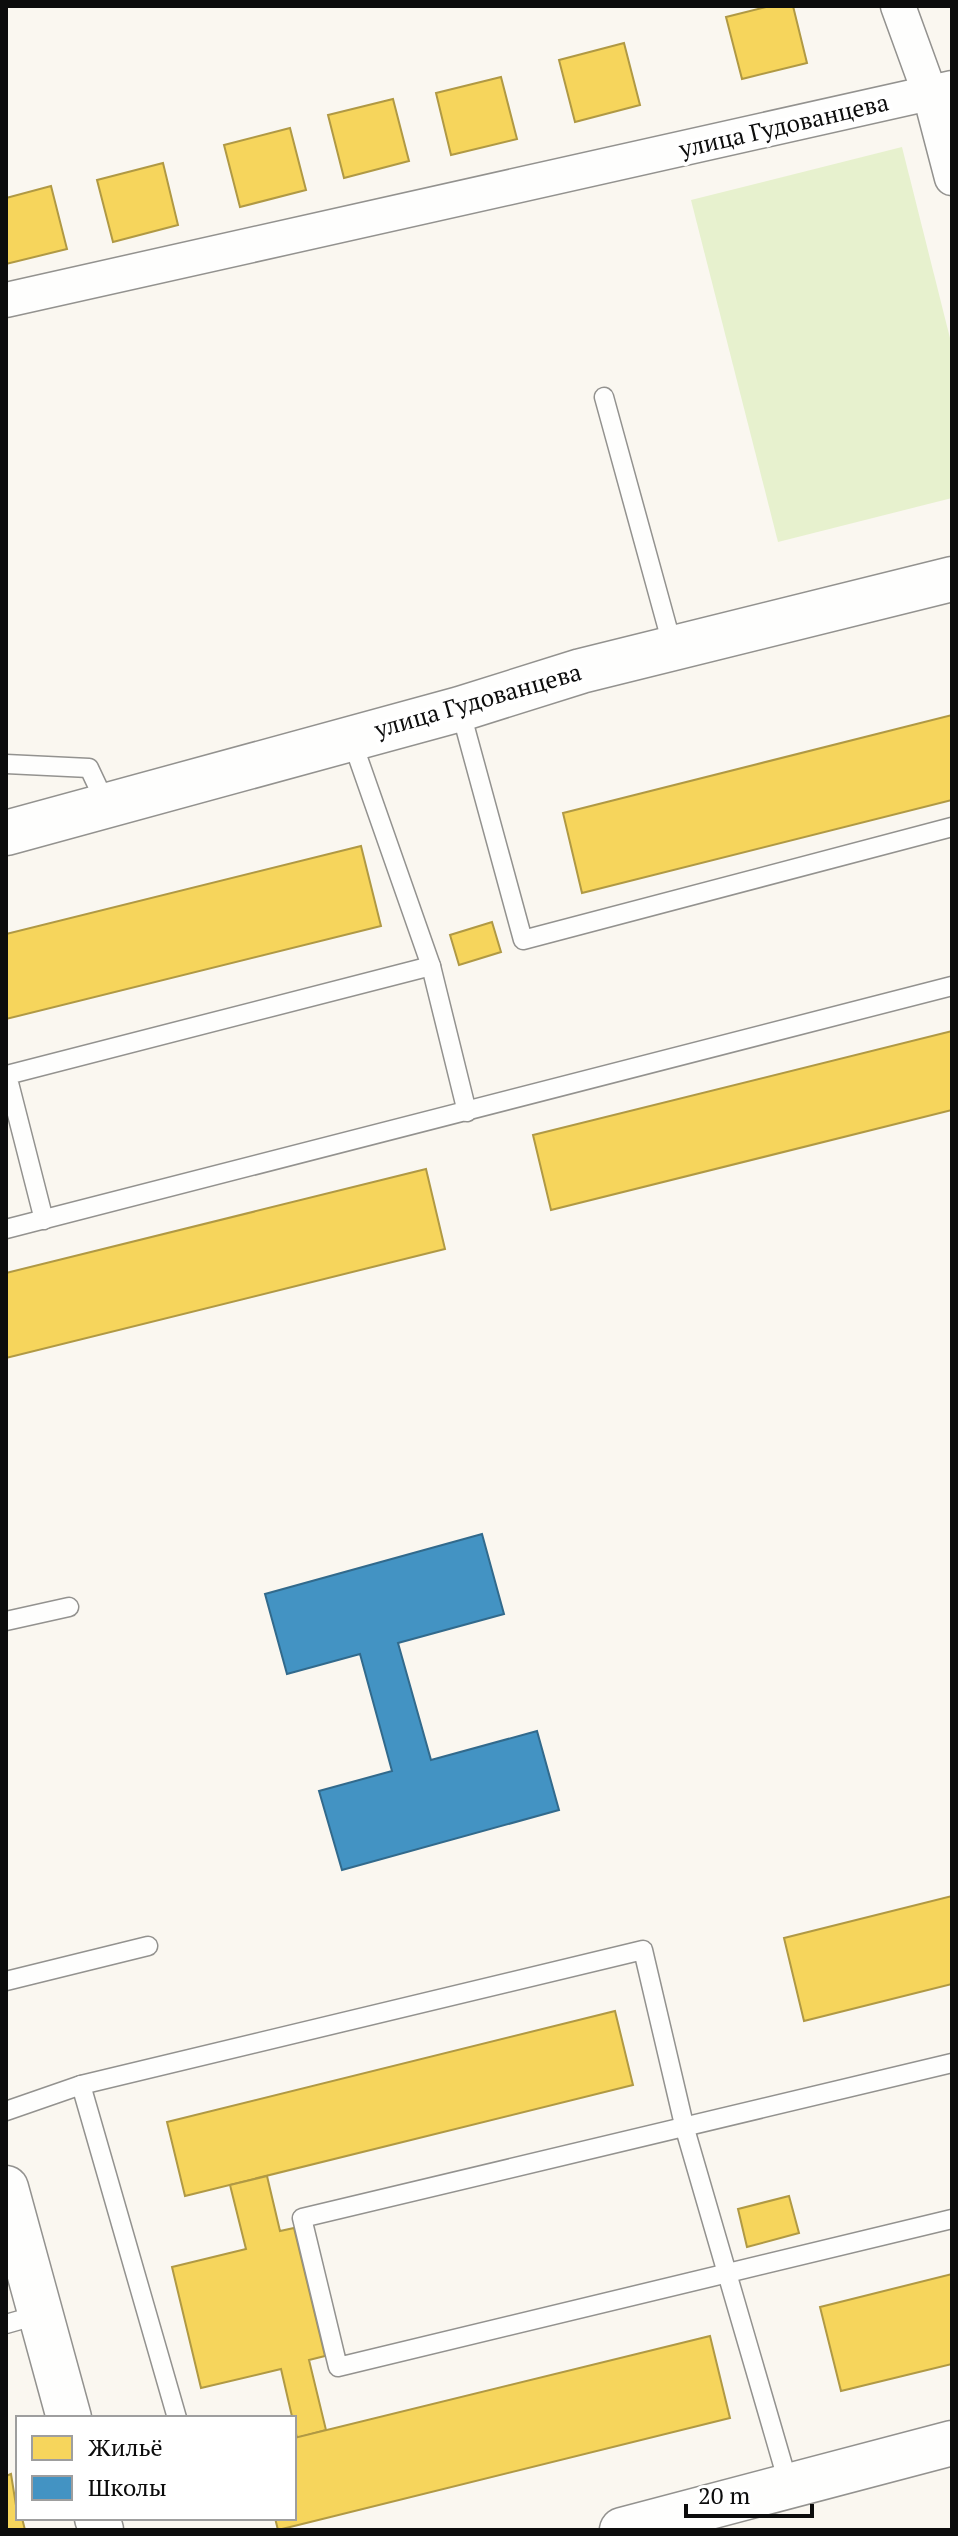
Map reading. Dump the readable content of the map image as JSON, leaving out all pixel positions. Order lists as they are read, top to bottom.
{
  "streets": {
    "street": ["улица Гудованцева"]
  },
  "legend": ["Жильё", "Школы"],
  "scale_bar": "20 m"
}
